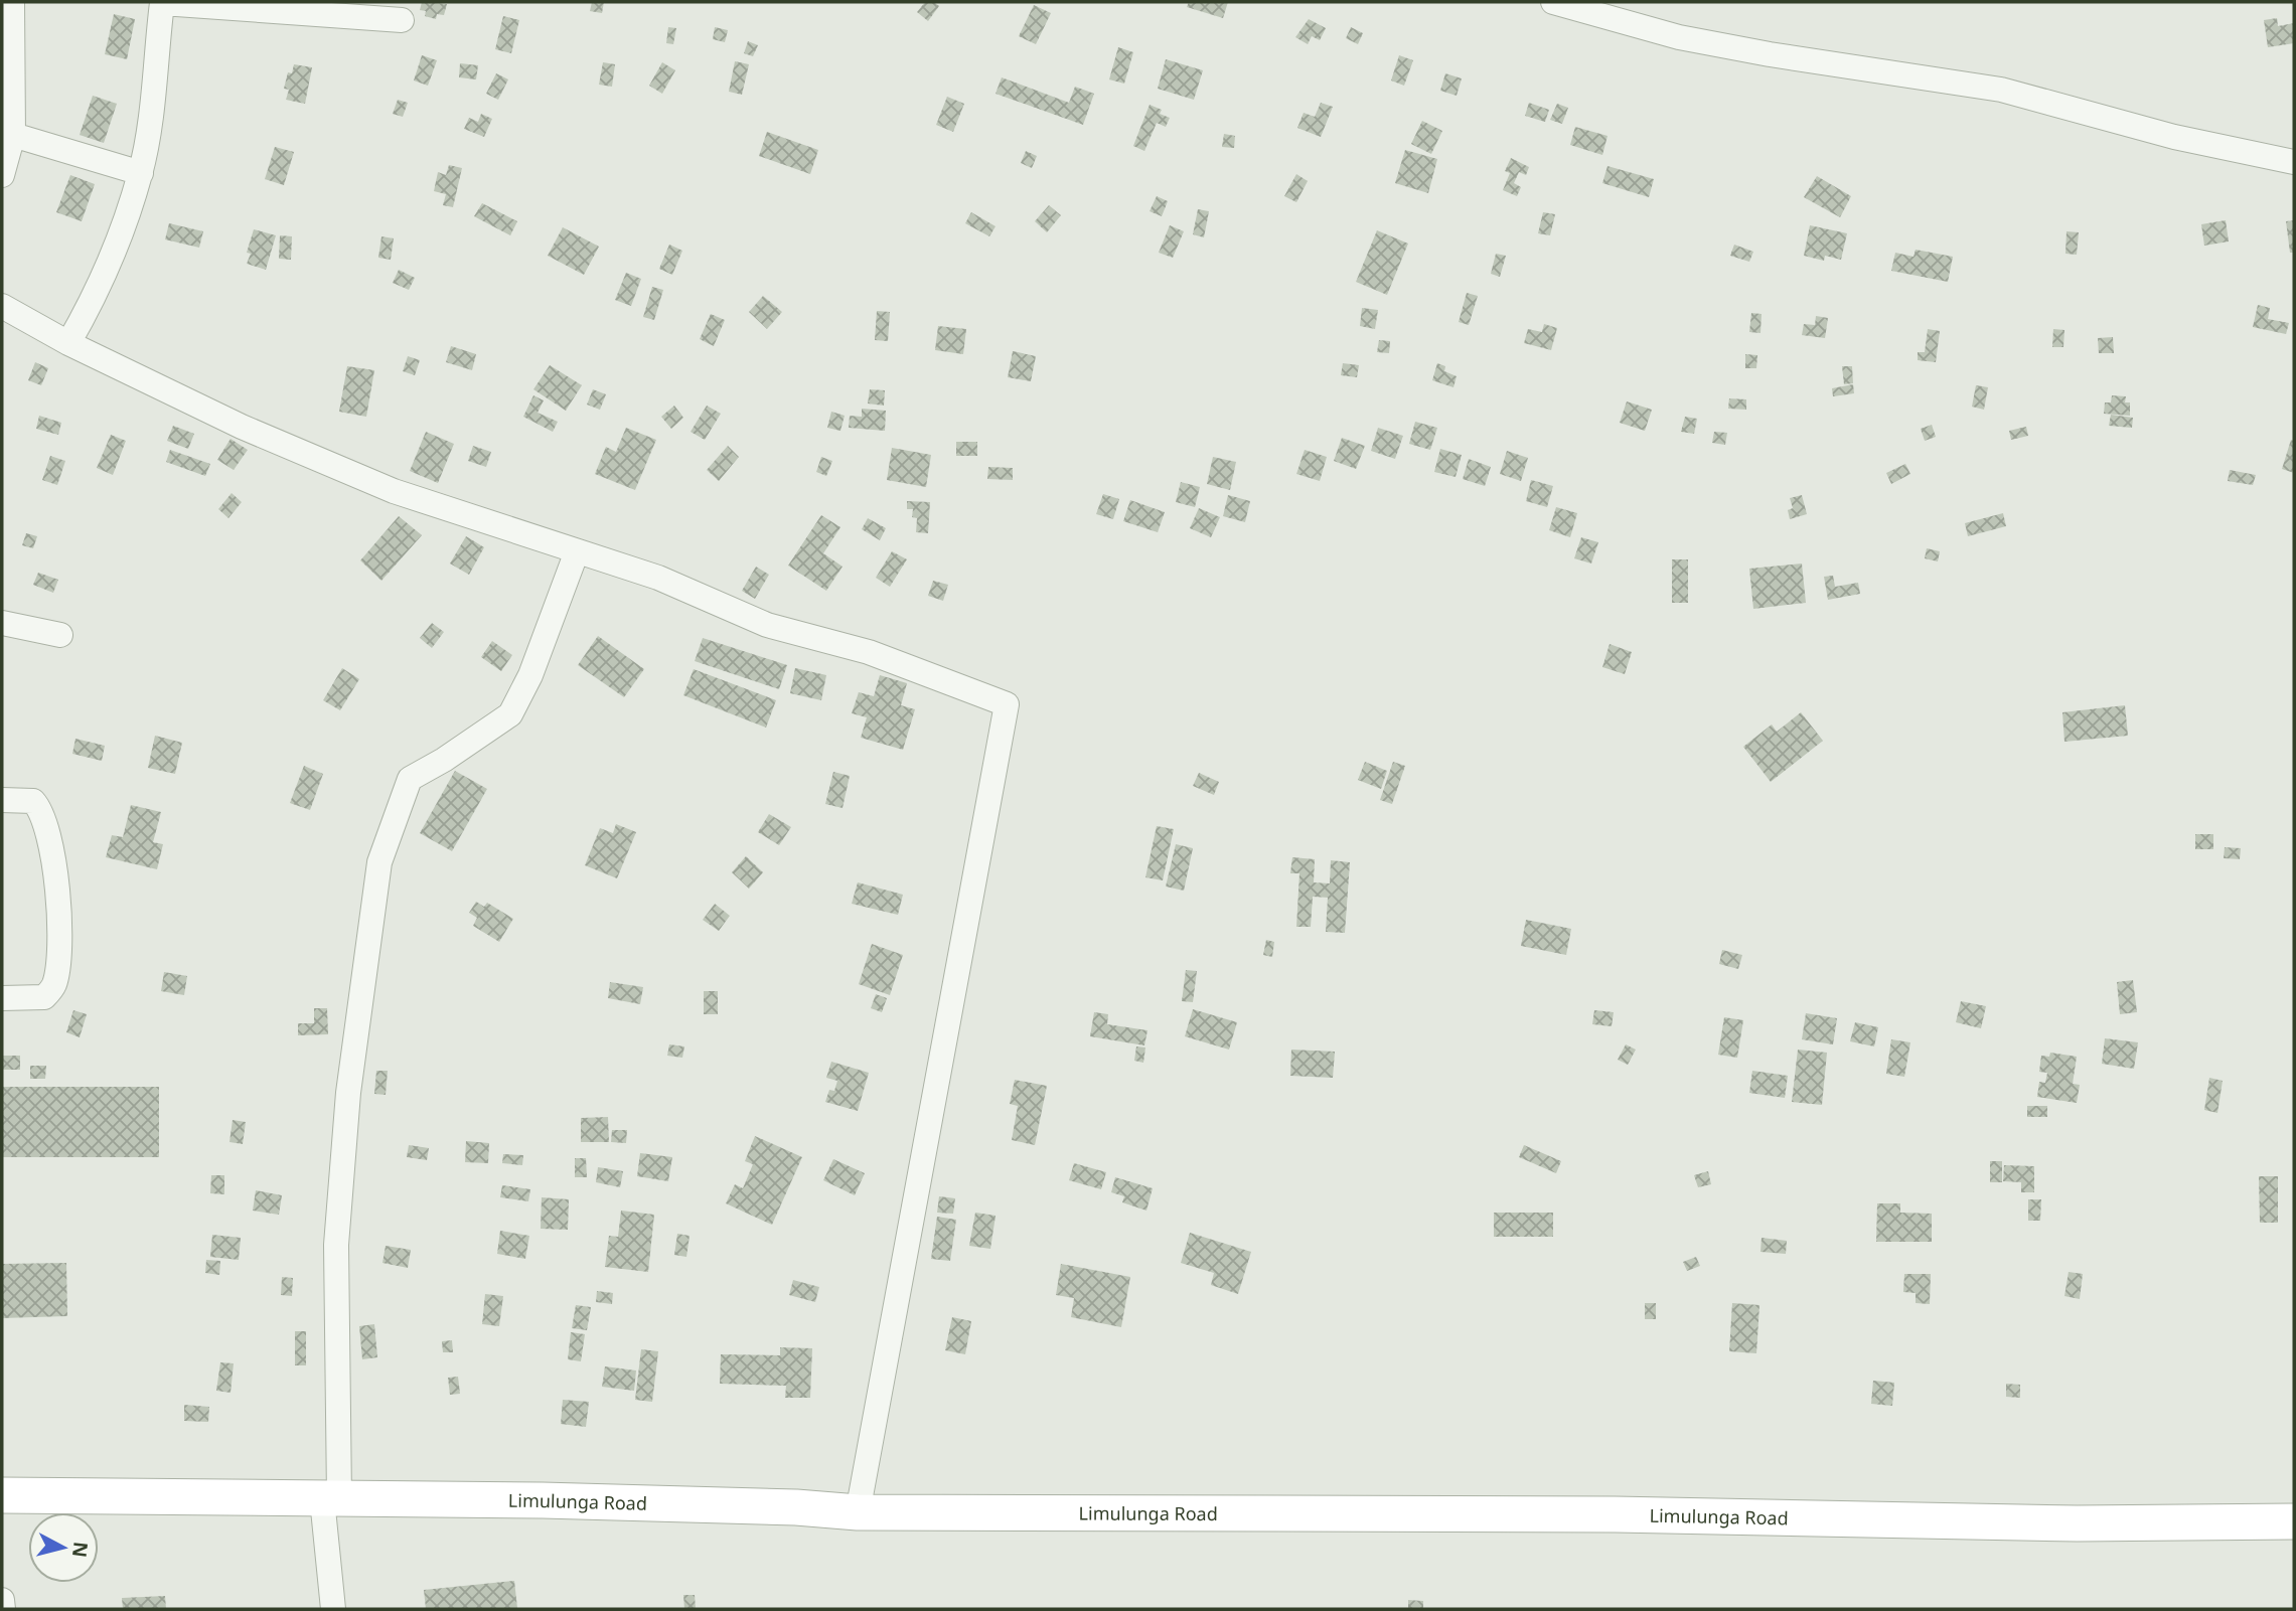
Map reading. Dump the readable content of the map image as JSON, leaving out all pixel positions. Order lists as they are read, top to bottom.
{
  "streets": {
    "main road": ["Limulunga Road"]
  },
  "north": "right"
}
